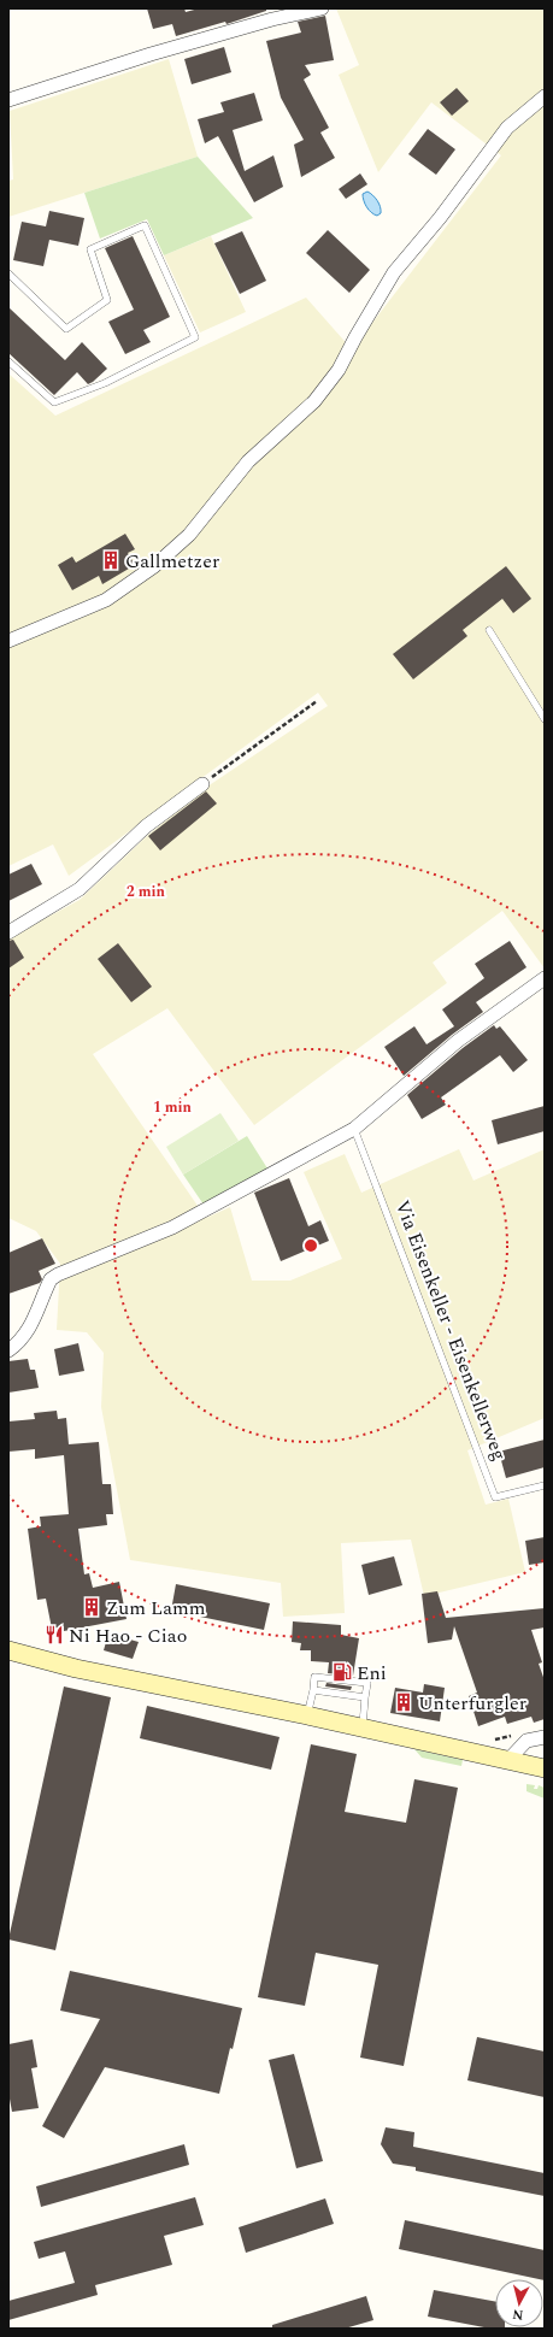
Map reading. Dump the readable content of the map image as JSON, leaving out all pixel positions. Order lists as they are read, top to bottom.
{
  "streets": {
    "lane": ["Via Eisenkeller - Eisenkellerweg"]
  },
  "places": {
    "building": ["Gallmetzer", "Zum Lamm", "Unterfurgler"],
    "restaurant": ["Ni Hao - Ciao"],
    "fuel station": ["Eni"]
  },
  "north": "bottom",
  "rings": ["2 min", "1 min"]
}
